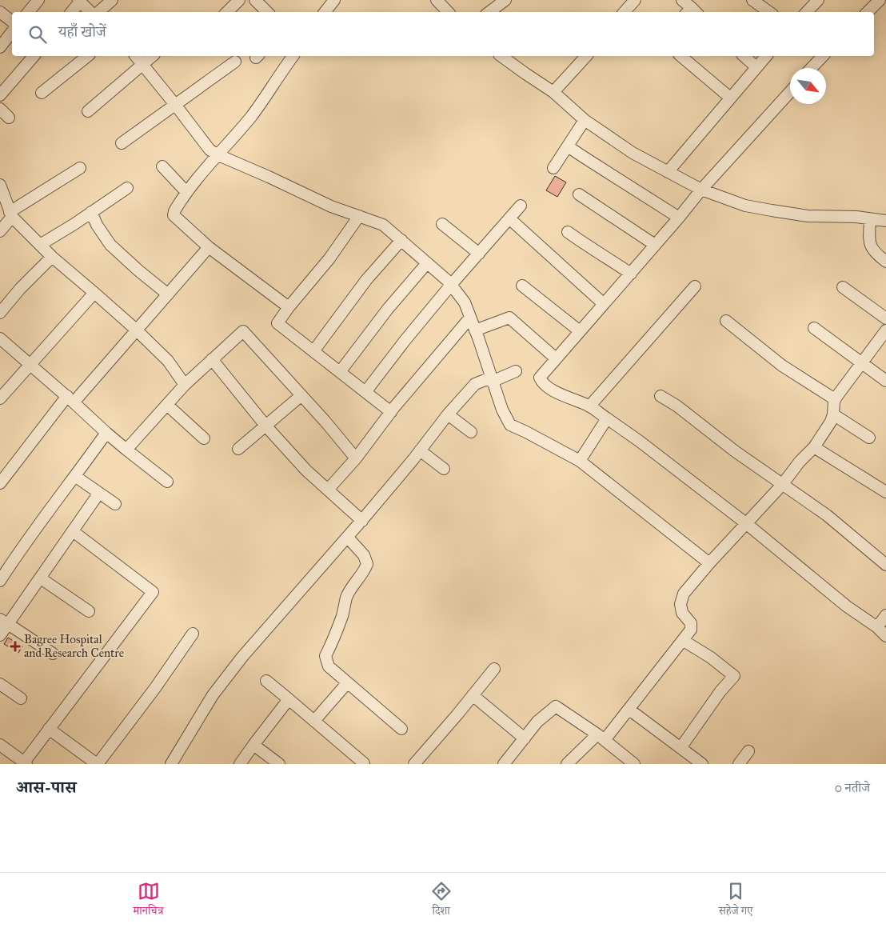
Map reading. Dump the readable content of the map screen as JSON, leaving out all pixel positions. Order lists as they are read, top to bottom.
{
  "places": {
    "health": ["Bagree Hospital and Research Centre"]
  },
  "north": "bottom right",
  "page": {
    "search": "यहाँ खोजें",
    "heading": ["आस-पास", "0 नतीजे"],
    "nav": ["मानचित्र", "दिशा", "सहेजे गए"]
  }
}
